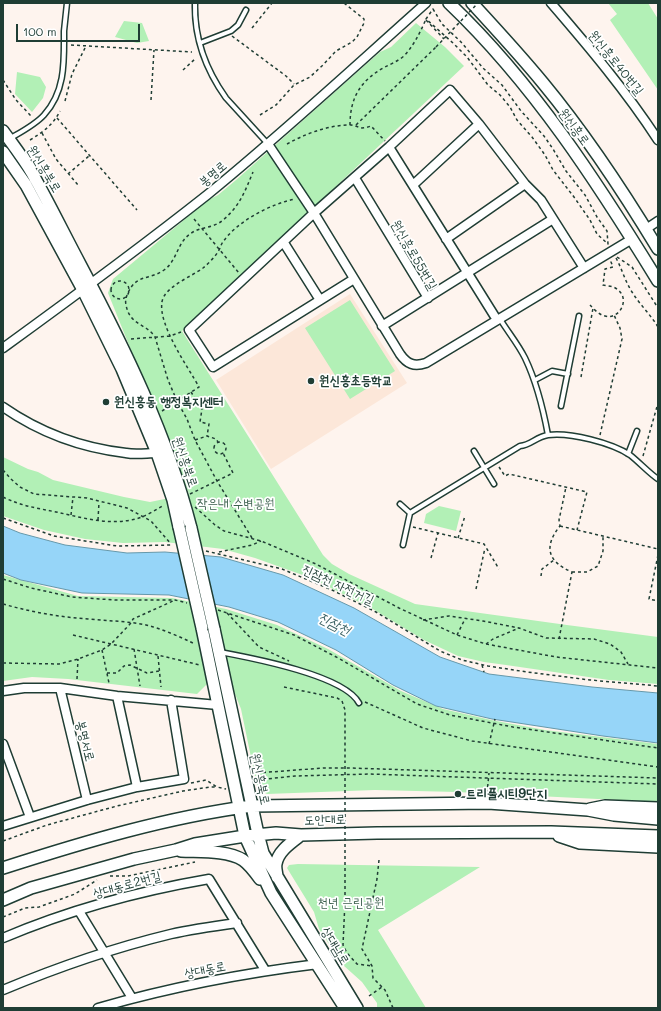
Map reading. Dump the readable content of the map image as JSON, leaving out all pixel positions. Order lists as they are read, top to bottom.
{
  "streets": {
    "street": [
      "원신흥로40번길",
      "원신흥로",
      "원신흥북로",
      "봉명로",
      "원신흥로55번길",
      "봉명서로",
      "도안대로",
      "상대동로2번길",
      "상대남로",
      "상대동로"
    ],
    "path": ["진잠천 자전거길"]
  },
  "crossings": [
    ["원신흥북로", "봉명로"],
    ["원신흥북로", "도안대로"],
    ["원신흥북로", "상대남로"],
    ["도안대로", "상대남로"],
    ["상대동로2번길", "상대동로"],
    ["상대남로", "상대동로"]
  ],
  "water": ["진잠천"],
  "parks": ["작은내 수변공원", "천년 근린공원"],
  "places": ["원신흥초등학교", "원신흥동 행정복지센터", "트리풀시티9단지"],
  "scale_bar": "100 m"
}
